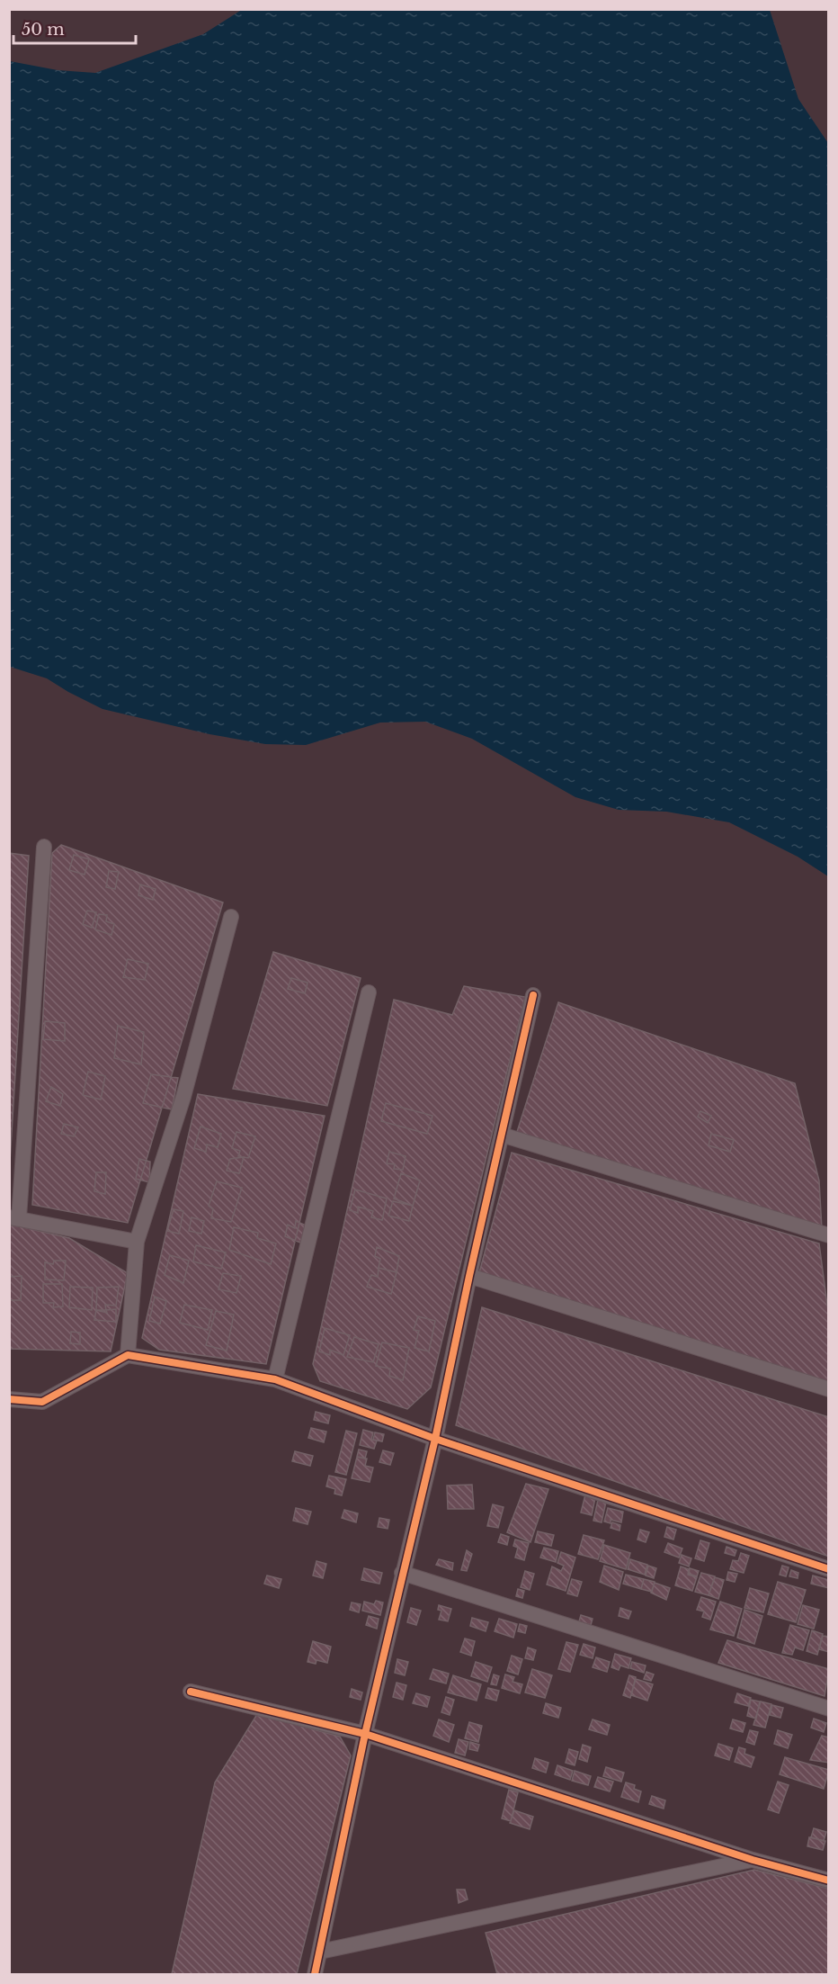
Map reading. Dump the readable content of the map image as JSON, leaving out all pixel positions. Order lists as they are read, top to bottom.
{
  "scale_bar": "50 m"
}
